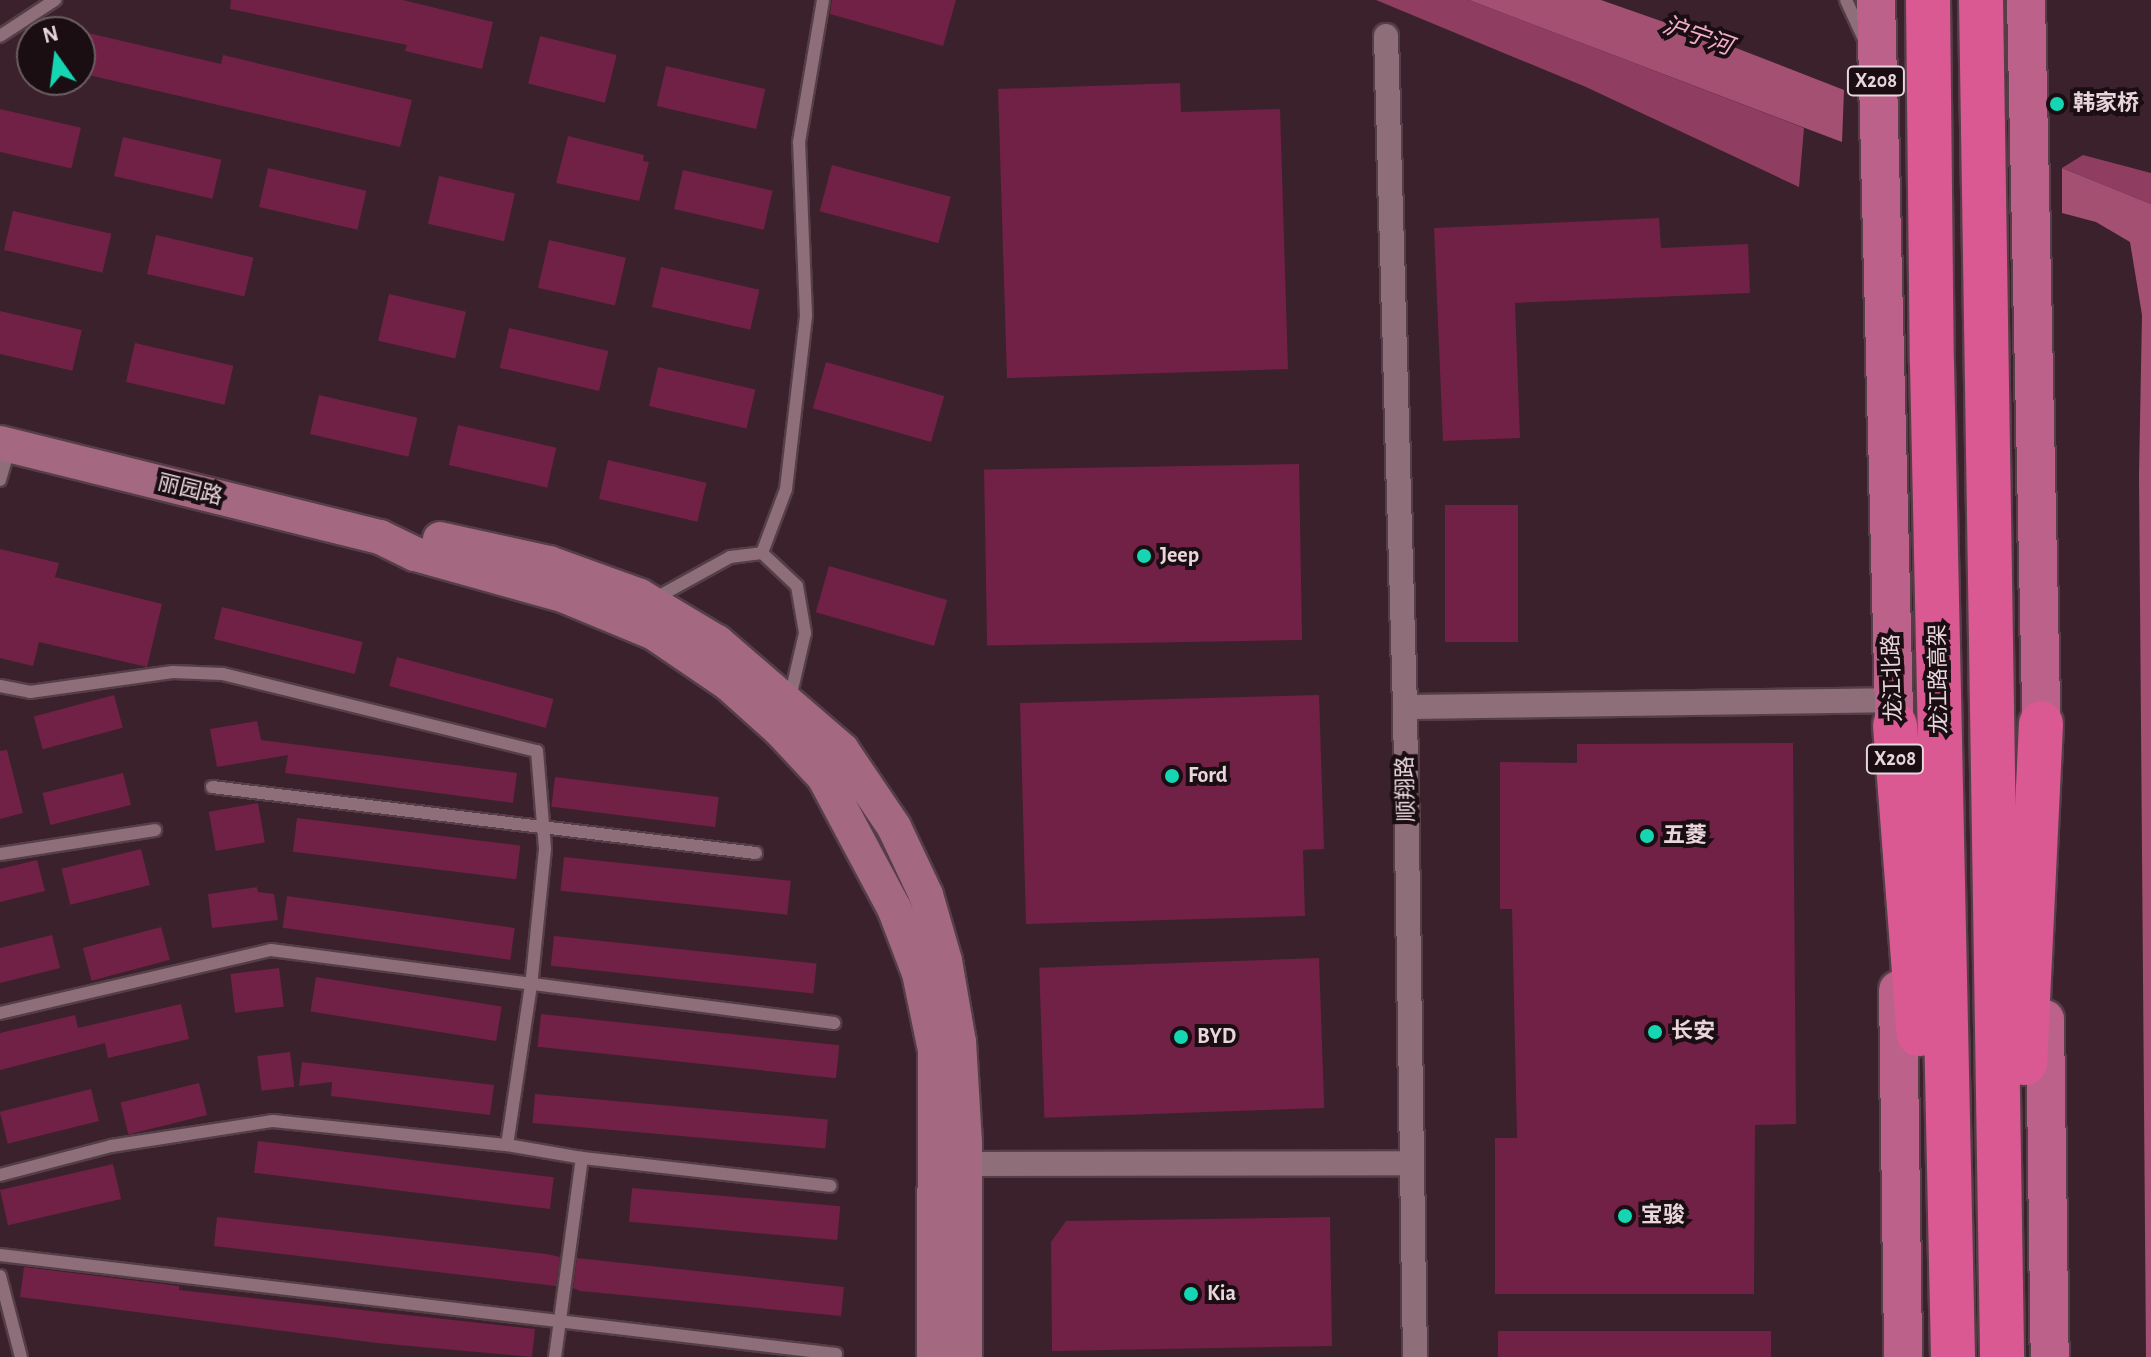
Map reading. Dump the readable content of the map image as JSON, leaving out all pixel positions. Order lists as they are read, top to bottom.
{
  "streets": {
    "highway": ["龙江路高架"],
    "main road": ["X208", "龙江北路"],
    "street": ["丽园路", "顺翔路"]
  },
  "water": ["沪宁河"],
  "places": [
    "韩家桥",
    "Jeep",
    "Ford",
    "五菱",
    "长安",
    "BYD",
    "宝骏",
    "Kia"
  ],
  "north": "top"
}
